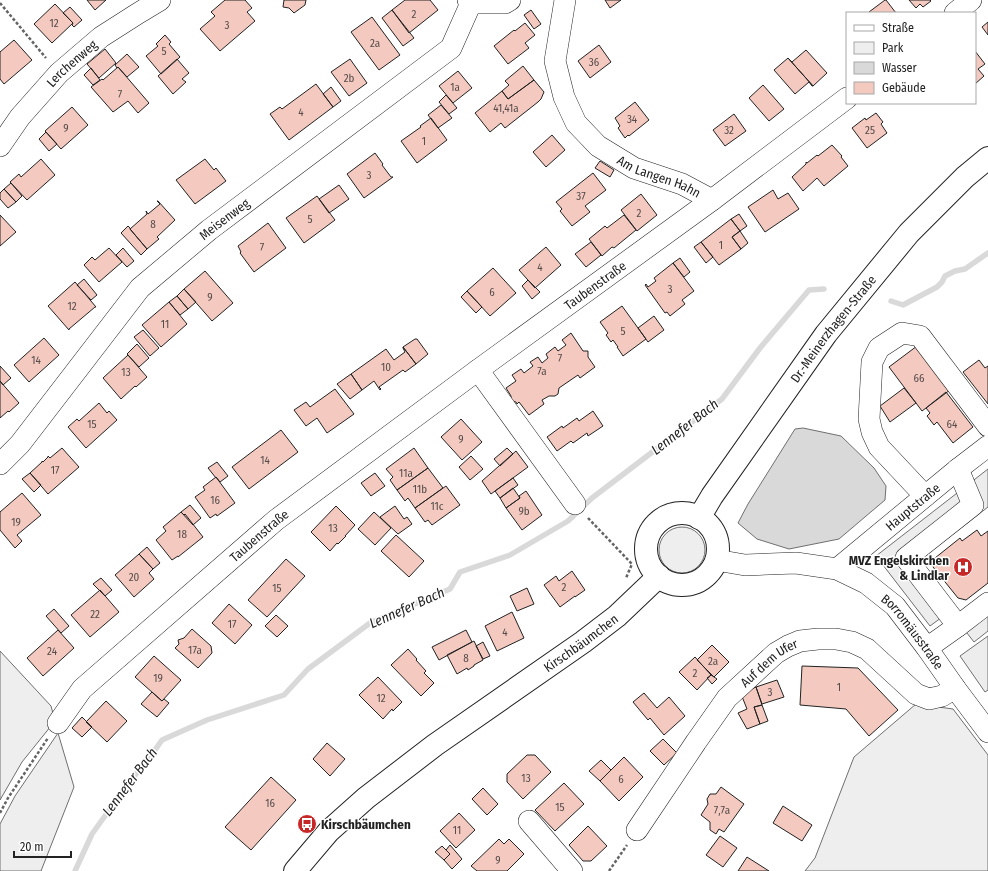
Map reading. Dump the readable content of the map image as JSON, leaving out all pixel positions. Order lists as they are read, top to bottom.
{
  "streets": {
    "main road": ["Dr.-Meinerzhagen-Straße", "Kirschbäumchen"],
    "street": [
      "Lerchenweg",
      "Am Langen Hahn",
      "Meisenweg",
      "Taubenstraße",
      "Hauptstraße",
      "Borromäusstraße",
      "Auf dem Ufer"
    ]
  },
  "crossings": [
    ["Am Langen Hahn", "Taubenstraße"],
    ["Dr.-Meinerzhagen-Straße", "Borromäusstraße"],
    ["Dr.-Meinerzhagen-Straße", "Kirschbäumchen"],
    ["Hauptstraße", "Borromäusstraße"],
    ["Borromäusstraße", "Kirschbäumchen"],
    ["Borromäusstraße", "Auf dem Ufer"]
  ],
  "water": ["Lennefer Bach"],
  "places": {
    "hospital": ["MVZ Engelskirchen & Lindlar"],
    "bus stop": ["Kirschbäumchen"]
  },
  "house_numbers": [
    "2",
    "12",
    "3",
    "2a",
    "5",
    "36",
    "2b",
    "1a",
    "7",
    "41,41a",
    "4",
    "34",
    "9",
    "32",
    "25",
    "1",
    "3",
    "37",
    "2",
    "5",
    "8",
    "1",
    "7",
    "4",
    "3",
    "6",
    "9",
    "12",
    "11",
    "5",
    "7",
    "14",
    "10",
    "7a",
    "13",
    "66",
    "15",
    "64",
    "9",
    "14",
    "17",
    "11a",
    "11b",
    "16",
    "11c",
    "9b",
    "19",
    "13",
    "18",
    "20",
    "2",
    "15",
    "22",
    "17",
    "4",
    "17a",
    "24",
    "8",
    "2a",
    "2",
    "19",
    "1",
    "3",
    "12",
    "13",
    "6",
    "16",
    "15",
    "7,7a",
    "11",
    "9"
  ],
  "legend": [
    "Straße",
    "Park",
    "Wasser",
    "Gebäude"
  ],
  "scale_bar": "20 m"
}
